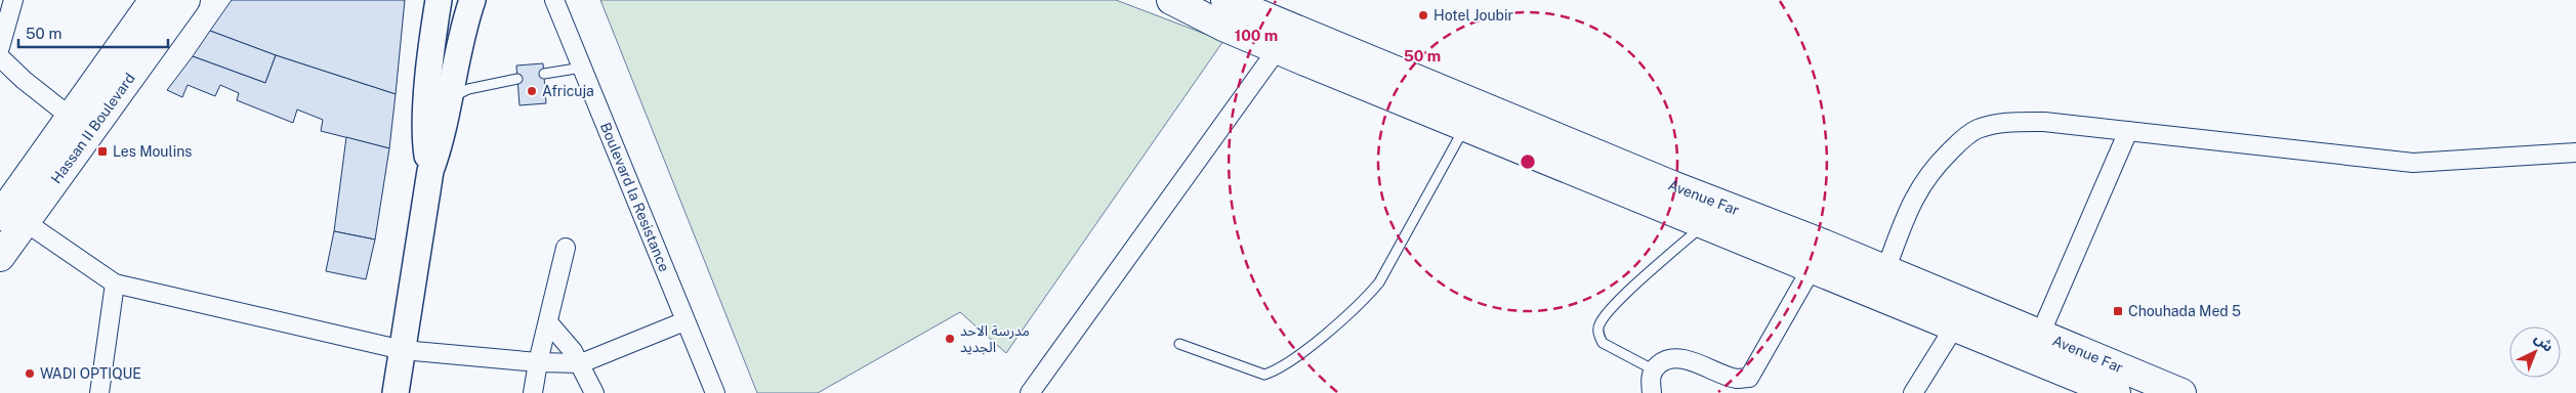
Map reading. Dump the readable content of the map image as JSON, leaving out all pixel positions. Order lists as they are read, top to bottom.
{
  "streets": {
    "main road": ["Hassan II Boulevard", "Avenue Far"],
    "street": ["Boulevard la Resistance"]
  },
  "places": {
    "other": [
      "Hotel Joubir",
      "Africuja",
      "مدرسة الاحد الجديد",
      "WADI OPTIQUE"
    ],
    "transit": ["Les Moulins", "Chouhada Med 5"]
  },
  "scale_bar": "50 m",
  "north": "top right",
  "rings": ["100 m", "50 m"]
}
